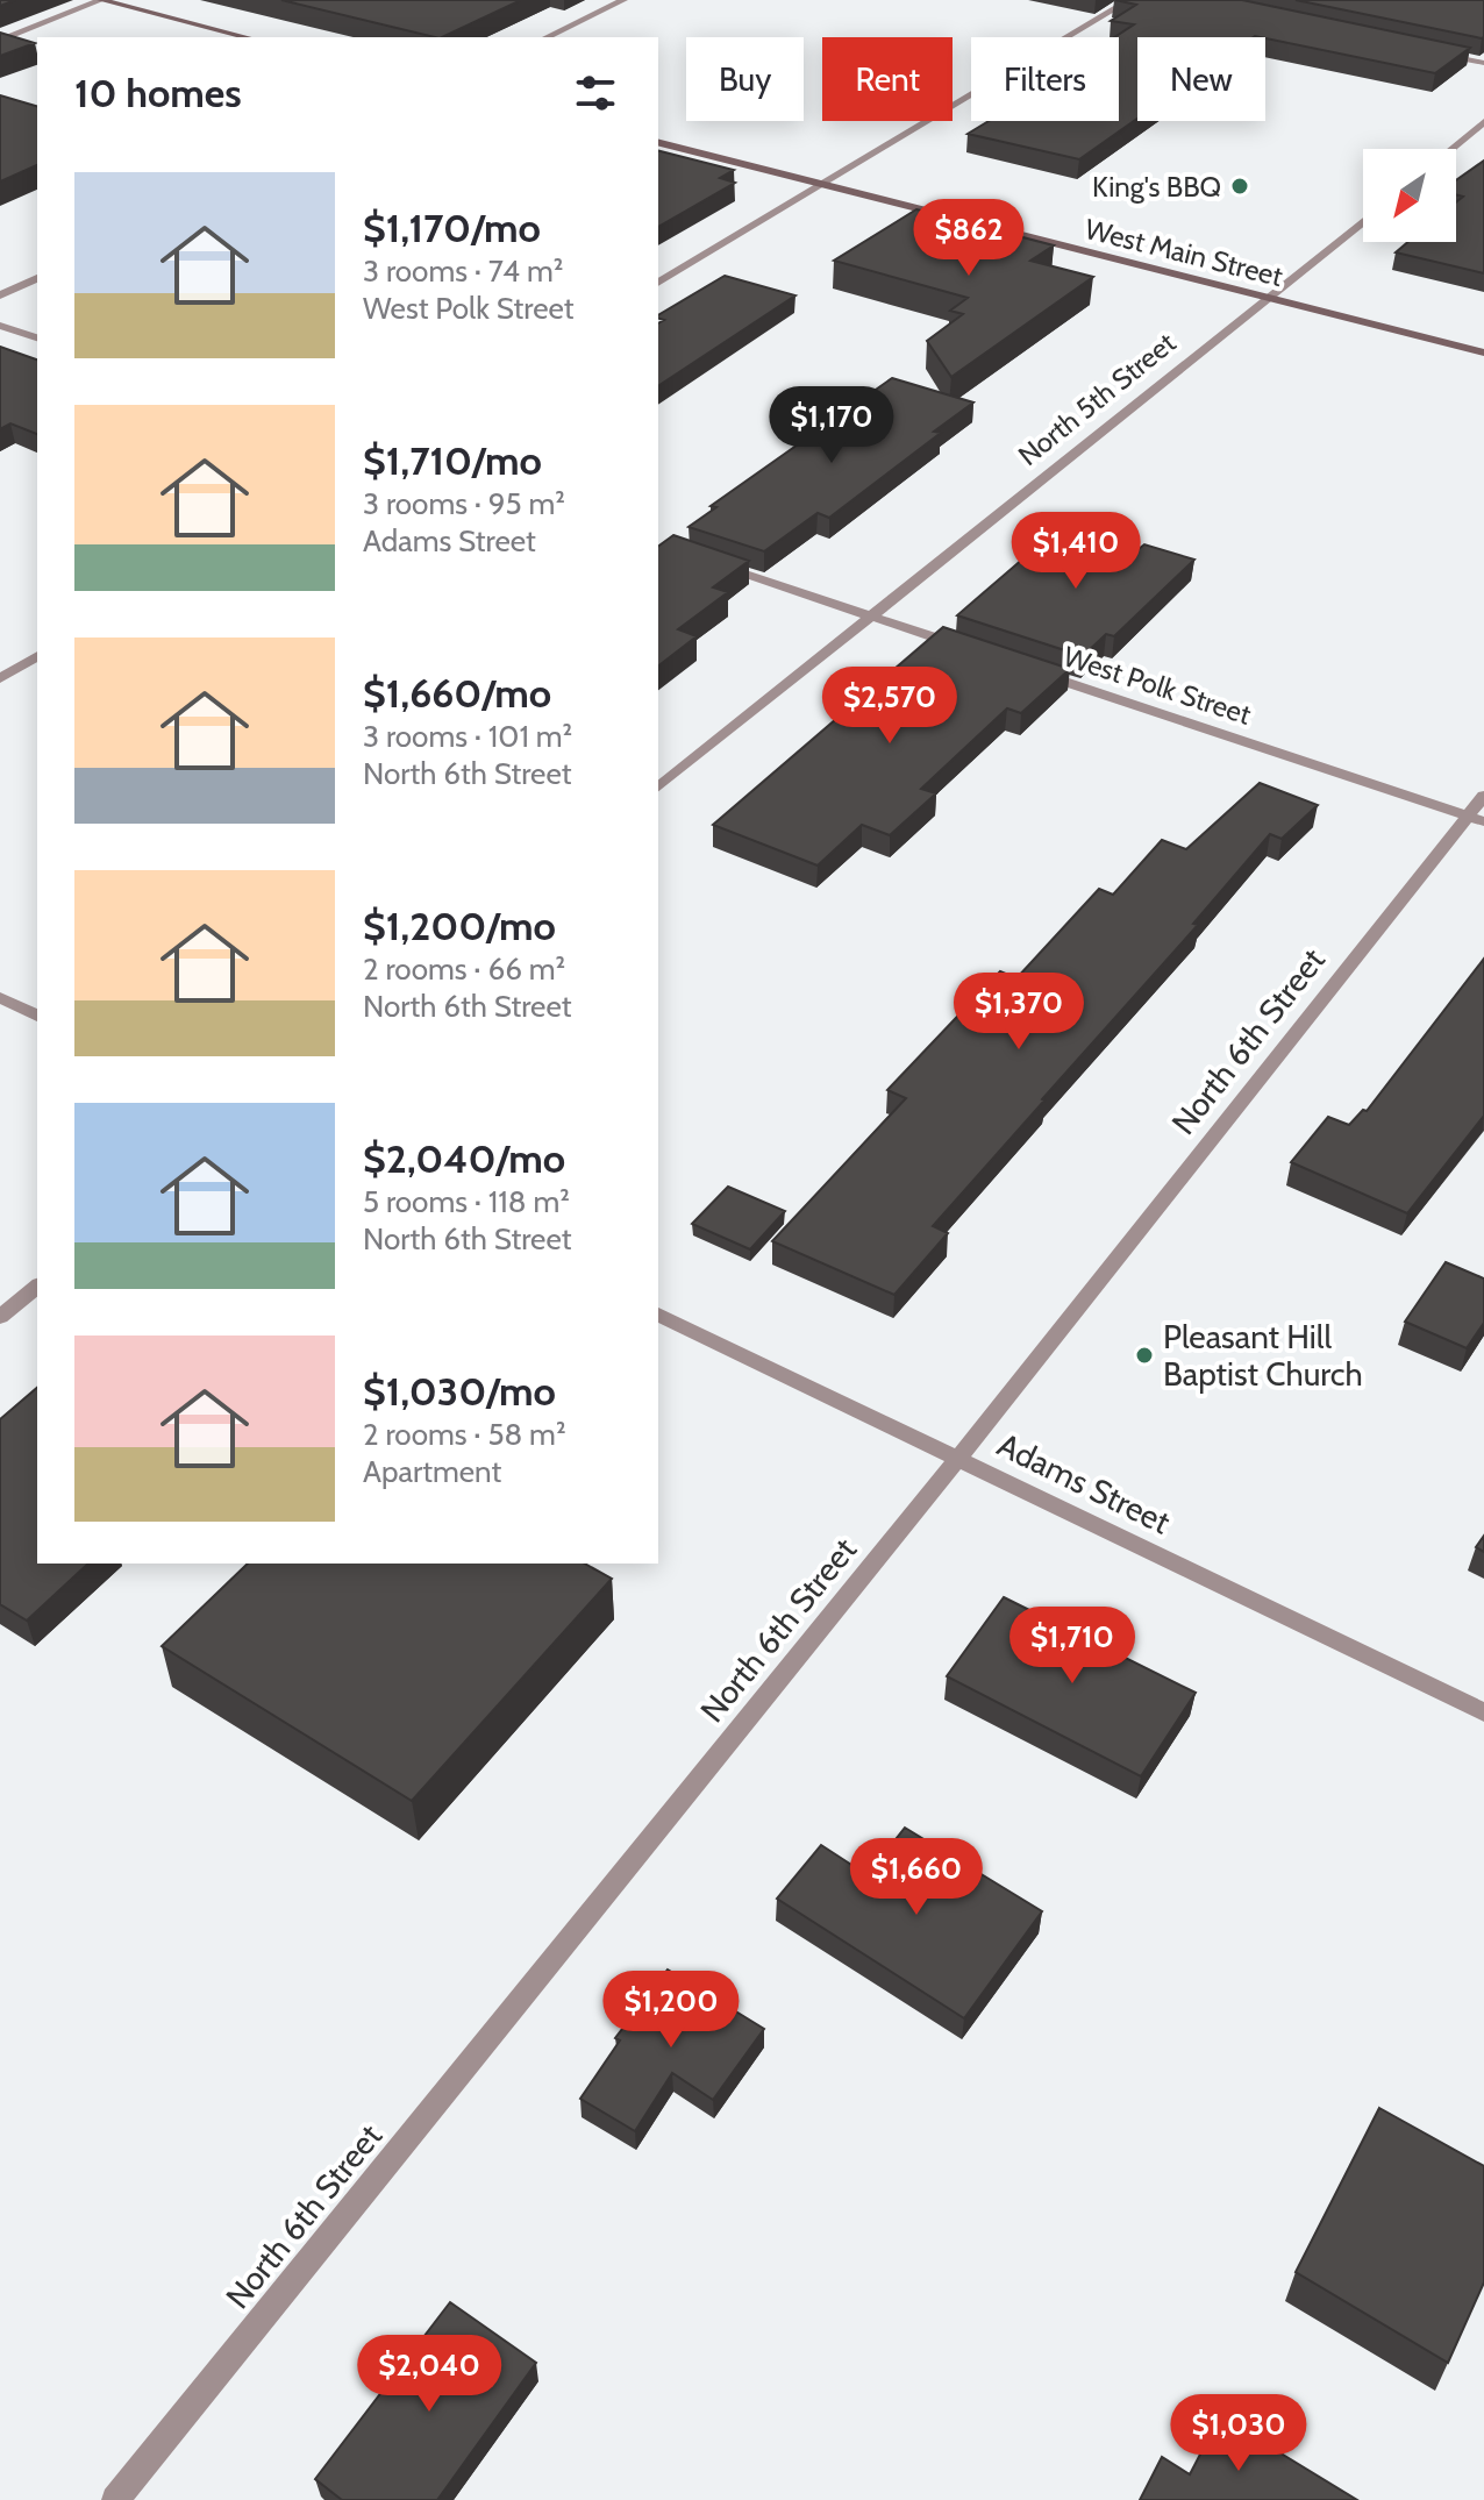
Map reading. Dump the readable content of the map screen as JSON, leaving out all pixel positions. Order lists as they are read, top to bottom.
{
  "streets": {
    "main road": ["West Main Street"],
    "street": [
      "North 5th Street",
      "West Polk Street",
      "North 6th Street",
      "Adams Street"
    ]
  },
  "crossings": [
    ["West Main Street", "North 5th Street"],
    ["West Polk Street", "North 6th Street"],
    ["North 6th Street", "Adams Street"]
  ],
  "places": ["King's BBQ", "Pleasant Hill Baptist Church"],
  "north": "bottom left",
  "page": {
    "chip": [
      "Buy",
      "Rent",
      "Filters",
      "New"
    ],
    "heading": "10 homes",
    "list": [
      {
        "name": "$1,170/mo",
        "note": "3 rooms · 74 m² · West Polk Street"
      },
      {
        "name": "$1,710/mo",
        "note": "3 rooms · 95 m² · Adams Street"
      },
      {
        "name": "$1,660/mo",
        "note": "3 rooms · 101 m² · North 6th Street"
      },
      {
        "name": "$1,200/mo",
        "note": "2 rooms · 66 m² · North 6th Street"
      },
      {
        "name": "$2,040/mo",
        "note": "5 rooms · 118 m² · North 6th Street"
      },
      {
        "name": "$1,030/mo",
        "note": "2 rooms · 58 m² · Apartment"
      }
    ],
    "price": [
      "$862",
      "$1,170",
      "$1,410",
      "$2,570",
      "$1,370",
      "$1,710",
      "$1,660",
      "$1,200",
      "$2,040",
      "$1,030"
    ]
  }
}
